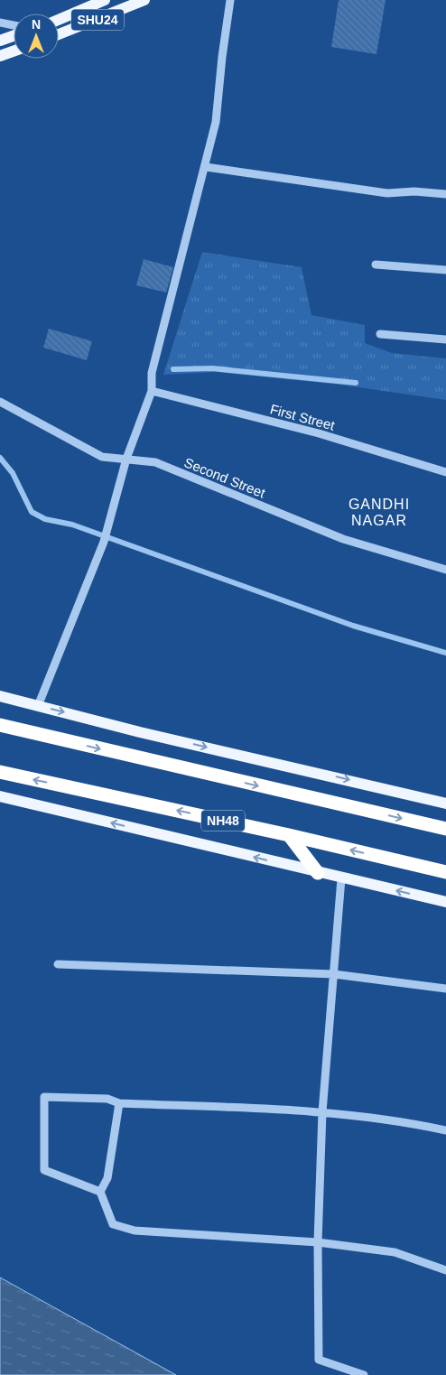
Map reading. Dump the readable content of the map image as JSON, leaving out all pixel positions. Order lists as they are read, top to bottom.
{
  "streets": {
    "highway": ["NH48"],
    "main road": ["SHU24"],
    "street": ["First Street", "Second Street"]
  },
  "districts": ["GANDHI NAGAR"],
  "north": "top"
}
